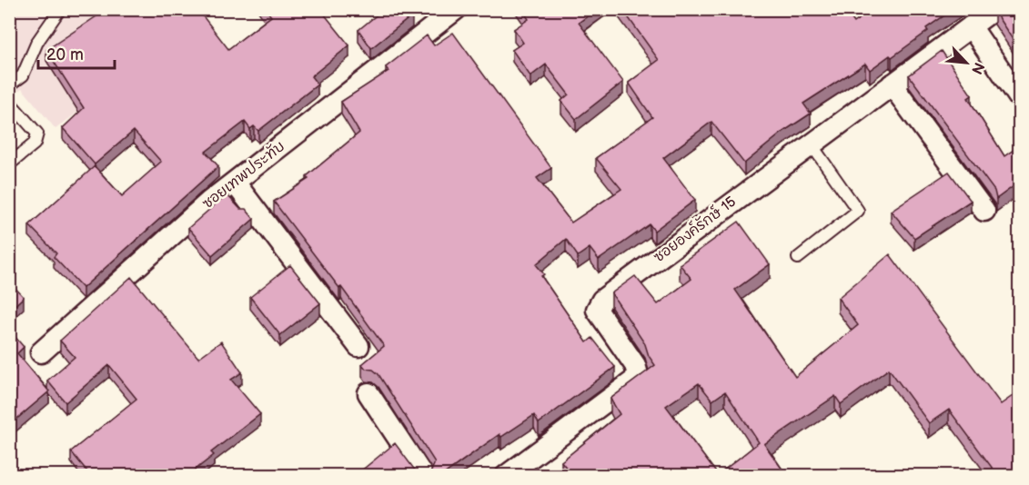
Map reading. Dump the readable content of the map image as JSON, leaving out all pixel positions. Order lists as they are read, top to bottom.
{
  "streets": {
    "street": ["ซอยเทพประทับ", "ซอยองค์รักษ์ 15"]
  },
  "scale_bar": "20 m",
  "north": "bottom right"
}
